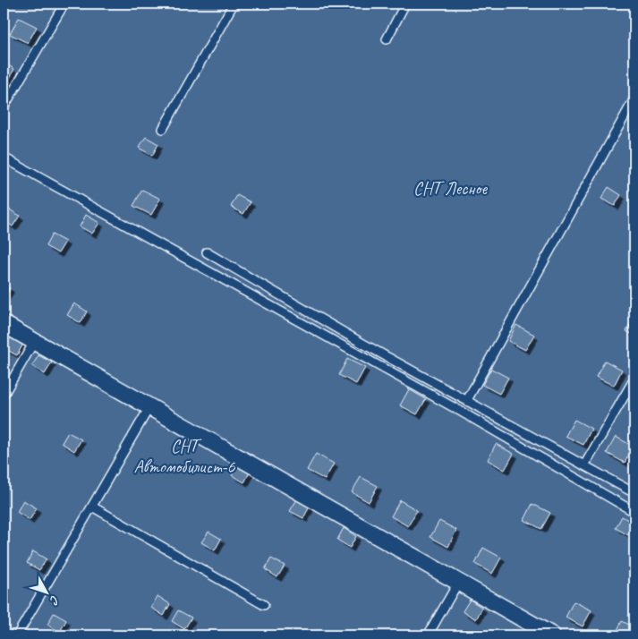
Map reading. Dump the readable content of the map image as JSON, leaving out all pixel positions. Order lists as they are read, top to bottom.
{
  "parks": ["СНТ Лесное", "СНТ Автомобилист-6"],
  "north": "bottom right"
}
